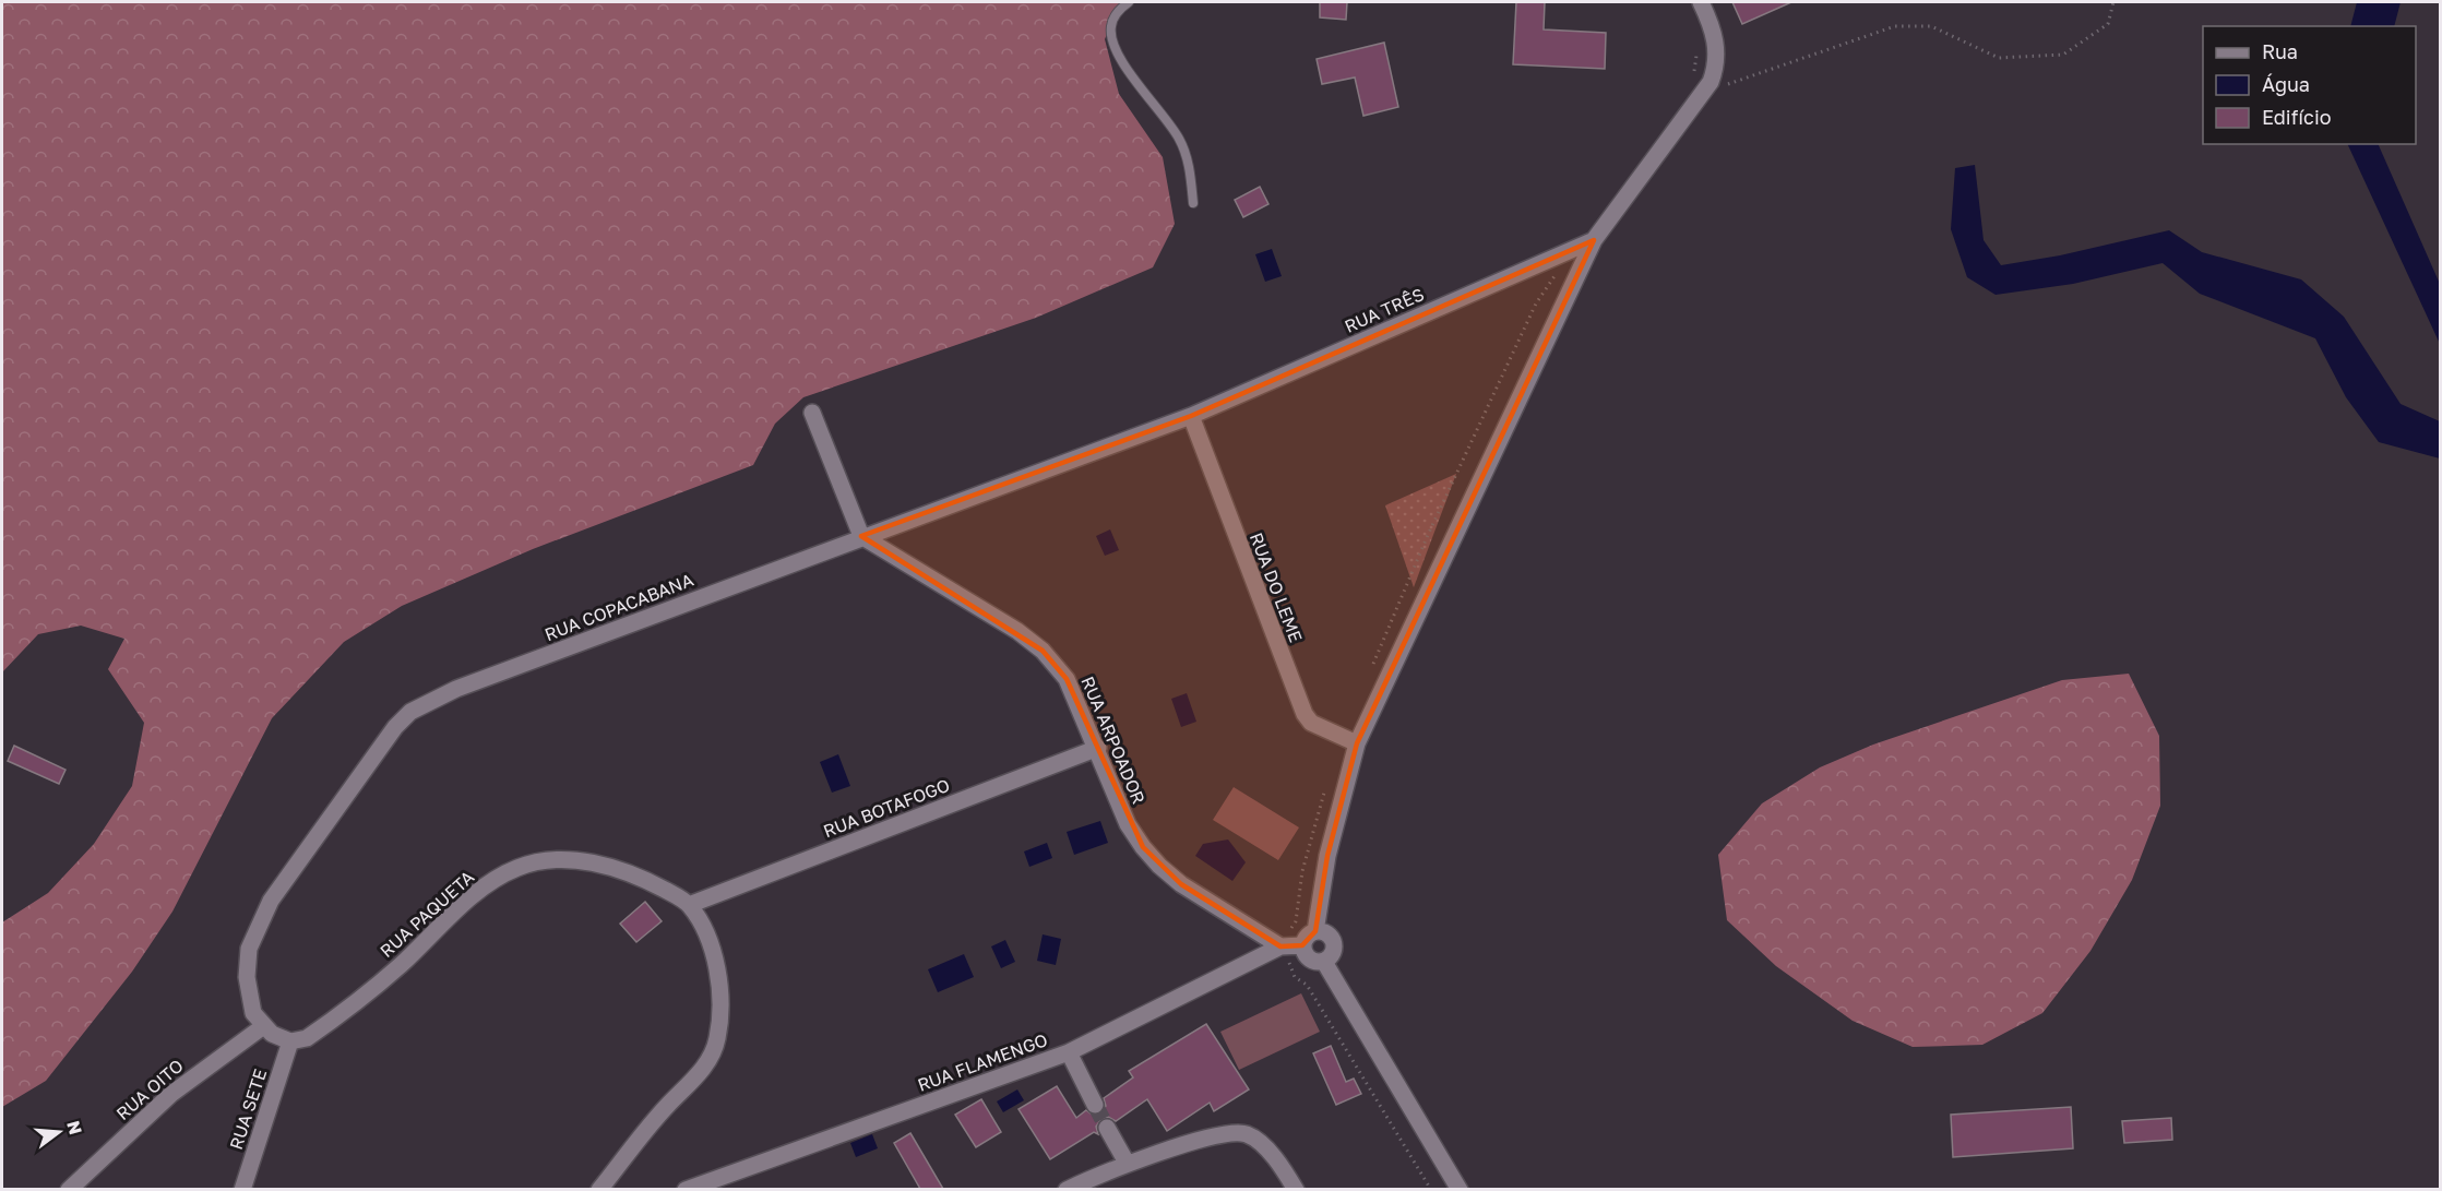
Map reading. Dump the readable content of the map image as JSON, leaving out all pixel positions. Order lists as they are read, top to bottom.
{
  "streets": {
    "street": [
      "RUA TRÊS",
      "RUA DO LEME",
      "RUA COPACABANA",
      "RUA ARPOADOR",
      "RUA BOTAFOGO",
      "RUA PAQUETA",
      "RUA FLAMENGO",
      "RUA OITO",
      "RUA SETE"
    ]
  },
  "crossings": [
    ["RUA TRÊS", "RUA DO LEME"],
    ["RUA TRÊS", "RUA COPACABANA"],
    ["RUA DO LEME", "RUA COPACABANA"],
    ["RUA COPACABANA", "RUA ARPOADOR"],
    ["RUA COPACABANA", "RUA OITO"],
    ["RUA ARPOADOR", "RUA BOTAFOGO"],
    ["RUA ARPOADOR", "RUA FLAMENGO"],
    ["RUA BOTAFOGO", "RUA PAQUETA"],
    ["RUA PAQUETA", "RUA SETE"]
  ],
  "legend": ["Rua", "Água", "Edifício"],
  "north": "right"
}
